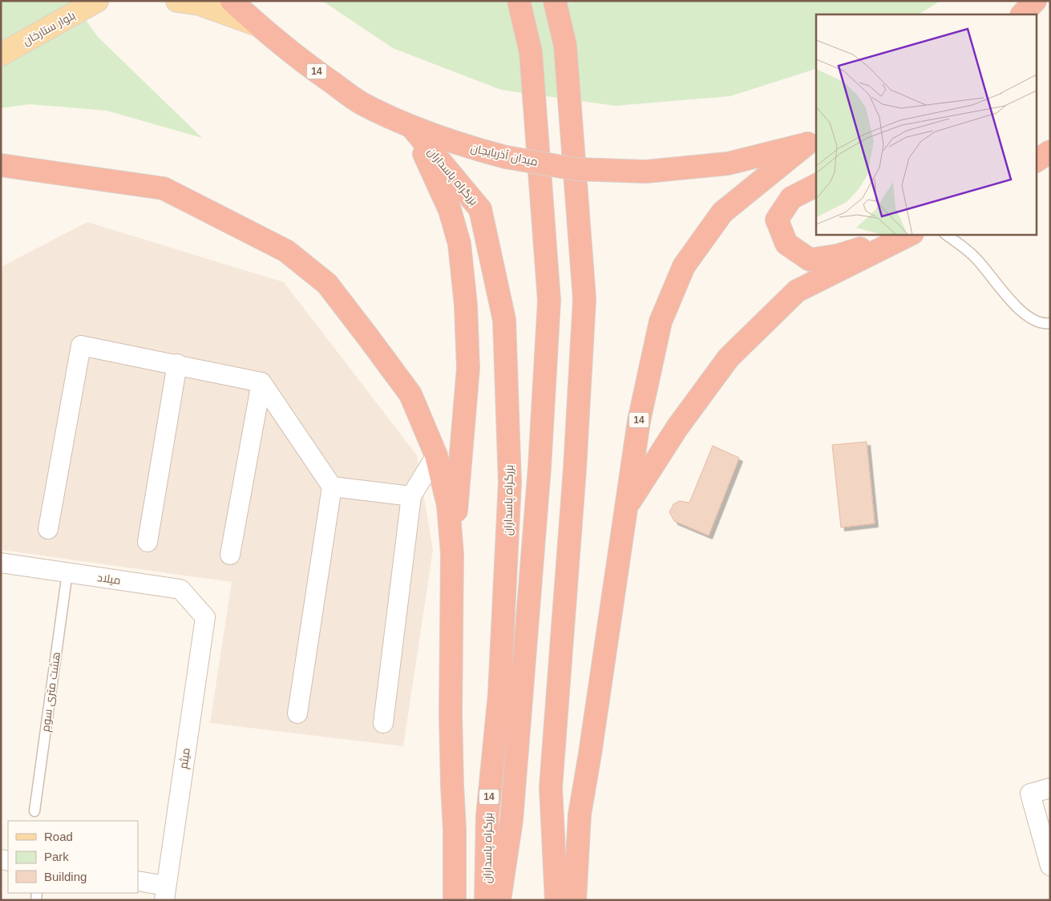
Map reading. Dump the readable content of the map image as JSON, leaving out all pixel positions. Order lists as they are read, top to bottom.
{
  "streets": {
    "highway": ["14", "میدان آذربایجان", "بزرگراه پاسداران"],
    "main road": ["بلوار ستارخان"],
    "street": ["میلاد", "میثم"],
    "lane": ["هشت متری سوم"]
  },
  "crossings": [
    ["14", "میدان آذربایجان"],
    ["میدان آذربایجان", "بزرگراه پاسداران"],
    ["میلاد", "هشت متری سوم"],
    ["میلاد", "میثم"]
  ],
  "legend": ["Road", "Park", "Building"]
}
